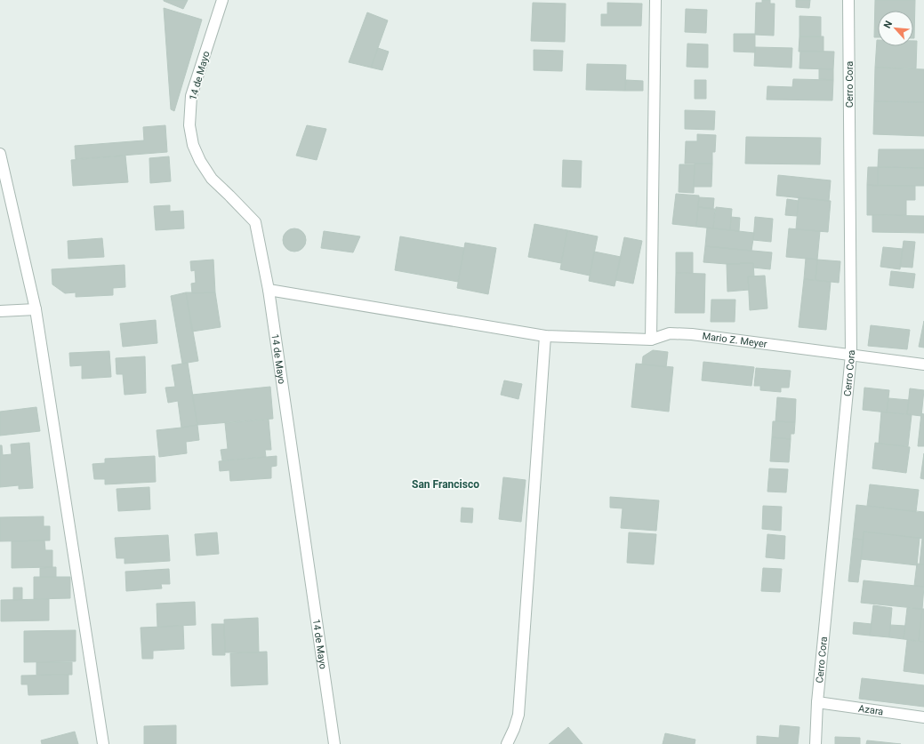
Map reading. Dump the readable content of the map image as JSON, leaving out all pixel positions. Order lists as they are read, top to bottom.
{
  "streets": {
    "street": [
      "14 de Mayo",
      "Cerro Cora",
      "Mario Z. Meyer",
      "Azara"
    ]
  },
  "crossings": [
    ["14 de Mayo", "Mario Z. Meyer"],
    ["Cerro Cora", "Mario Z. Meyer"],
    ["Cerro Cora", "Azara"]
  ],
  "districts": ["San Francisco"],
  "north": "top left"
}
